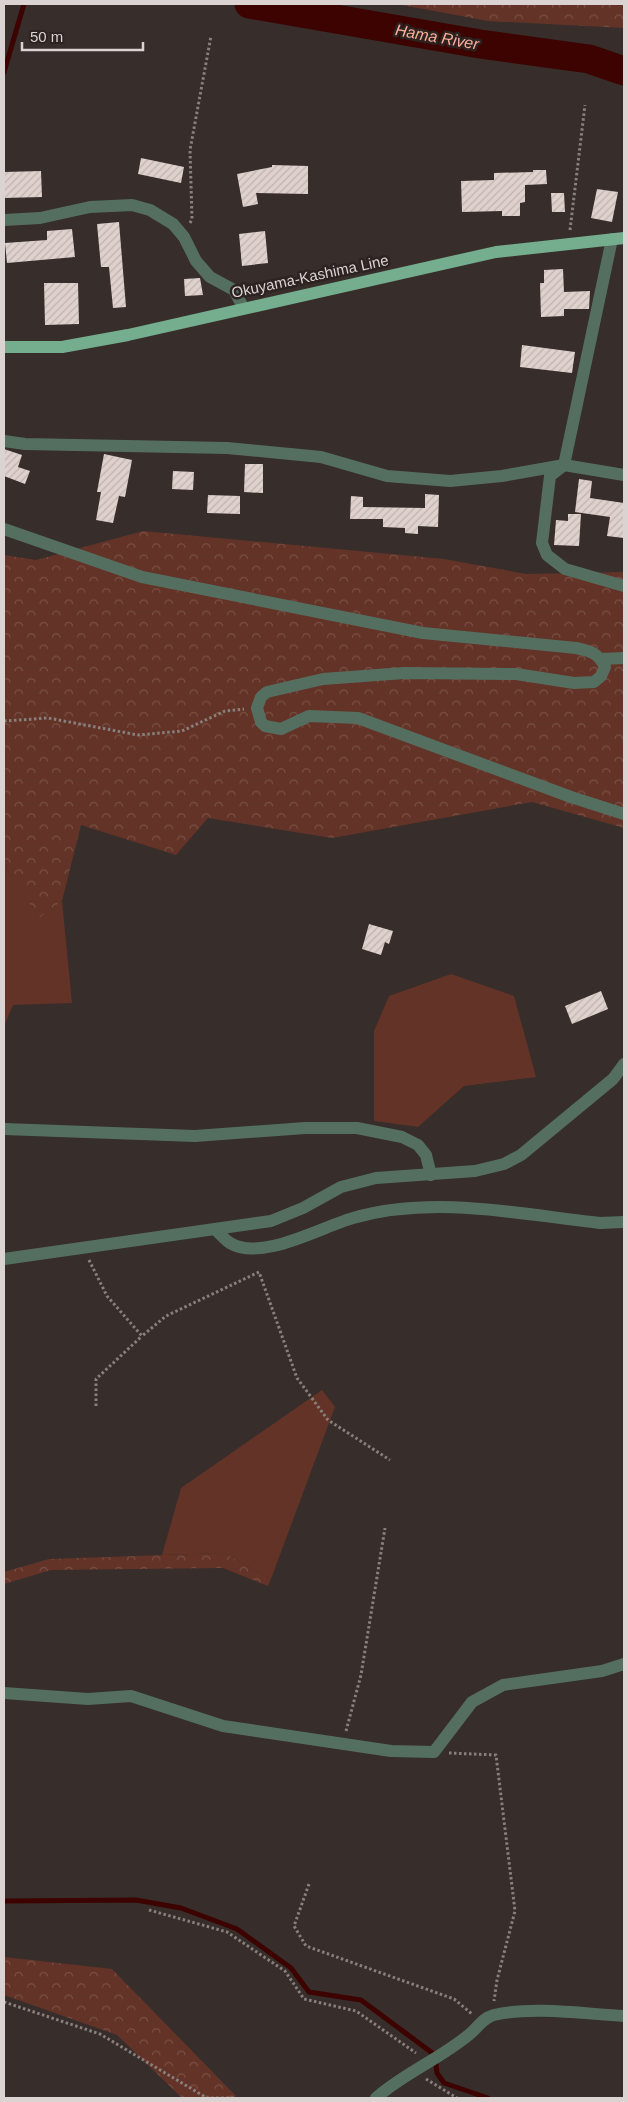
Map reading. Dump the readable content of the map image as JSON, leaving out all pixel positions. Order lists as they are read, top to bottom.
{
  "streets": {
    "main road": ["Okuyama-Kashima Line"]
  },
  "water": ["Hama River"],
  "scale_bar": "50 m"
}
